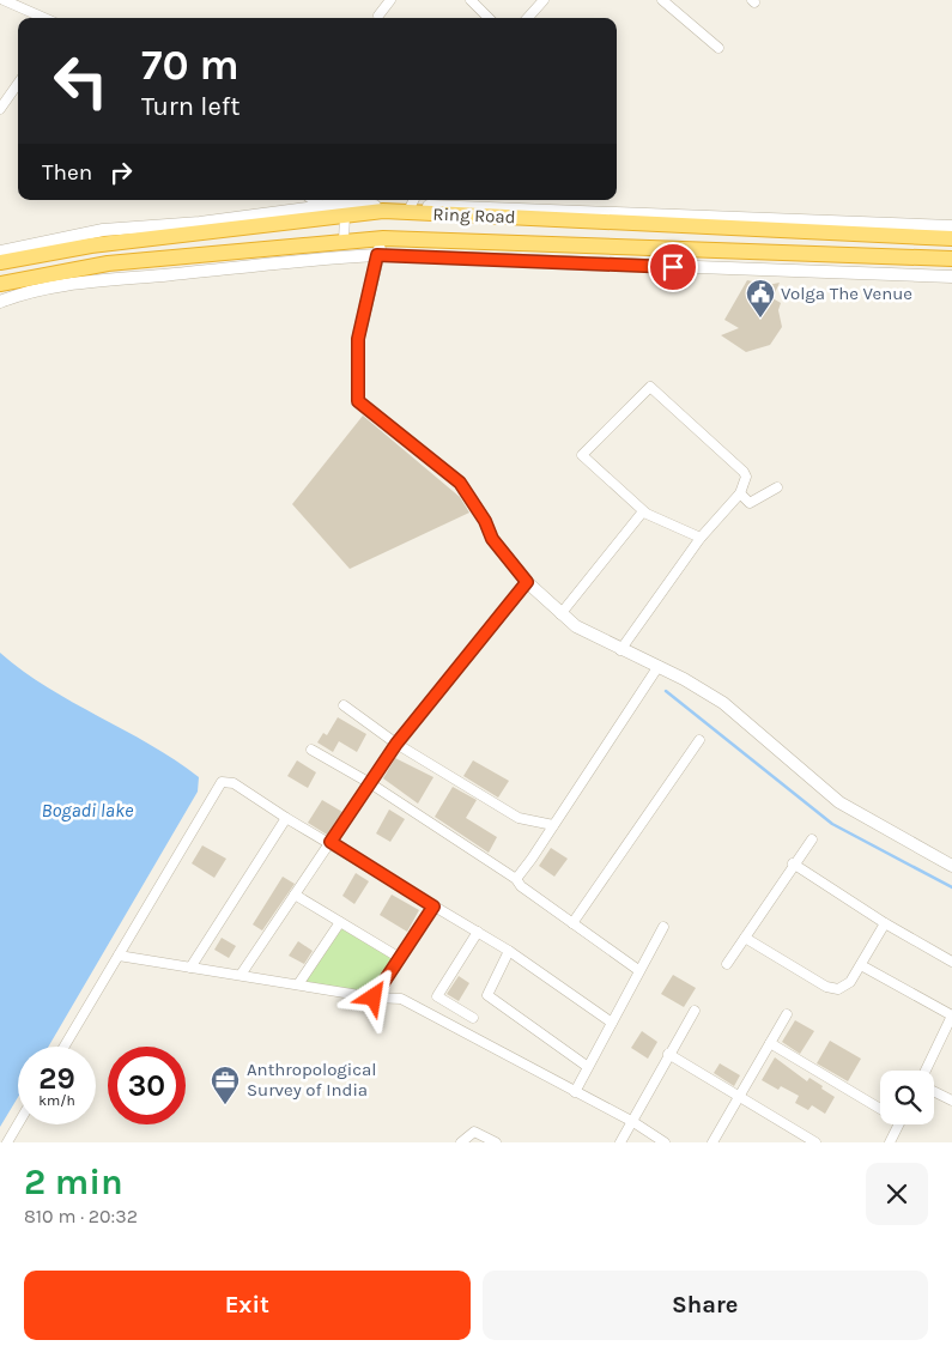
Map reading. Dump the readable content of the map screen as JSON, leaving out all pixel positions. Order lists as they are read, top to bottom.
{
  "streets": {
    "highway": ["Ring Road"]
  },
  "water": ["Bogadi lake"],
  "places": {
    "public building": ["Volga The Venue"],
    "office": ["Anthropological Survey of India"]
  },
  "page": {
    "turn": ["70 m", "Turn left"],
    "then": "Then",
    "speed": "29 km/h",
    "limit": "30",
    "heading": ["2 min", "810 m · 20:32"],
    "buttons": ["Exit", "Share"]
  }
}
